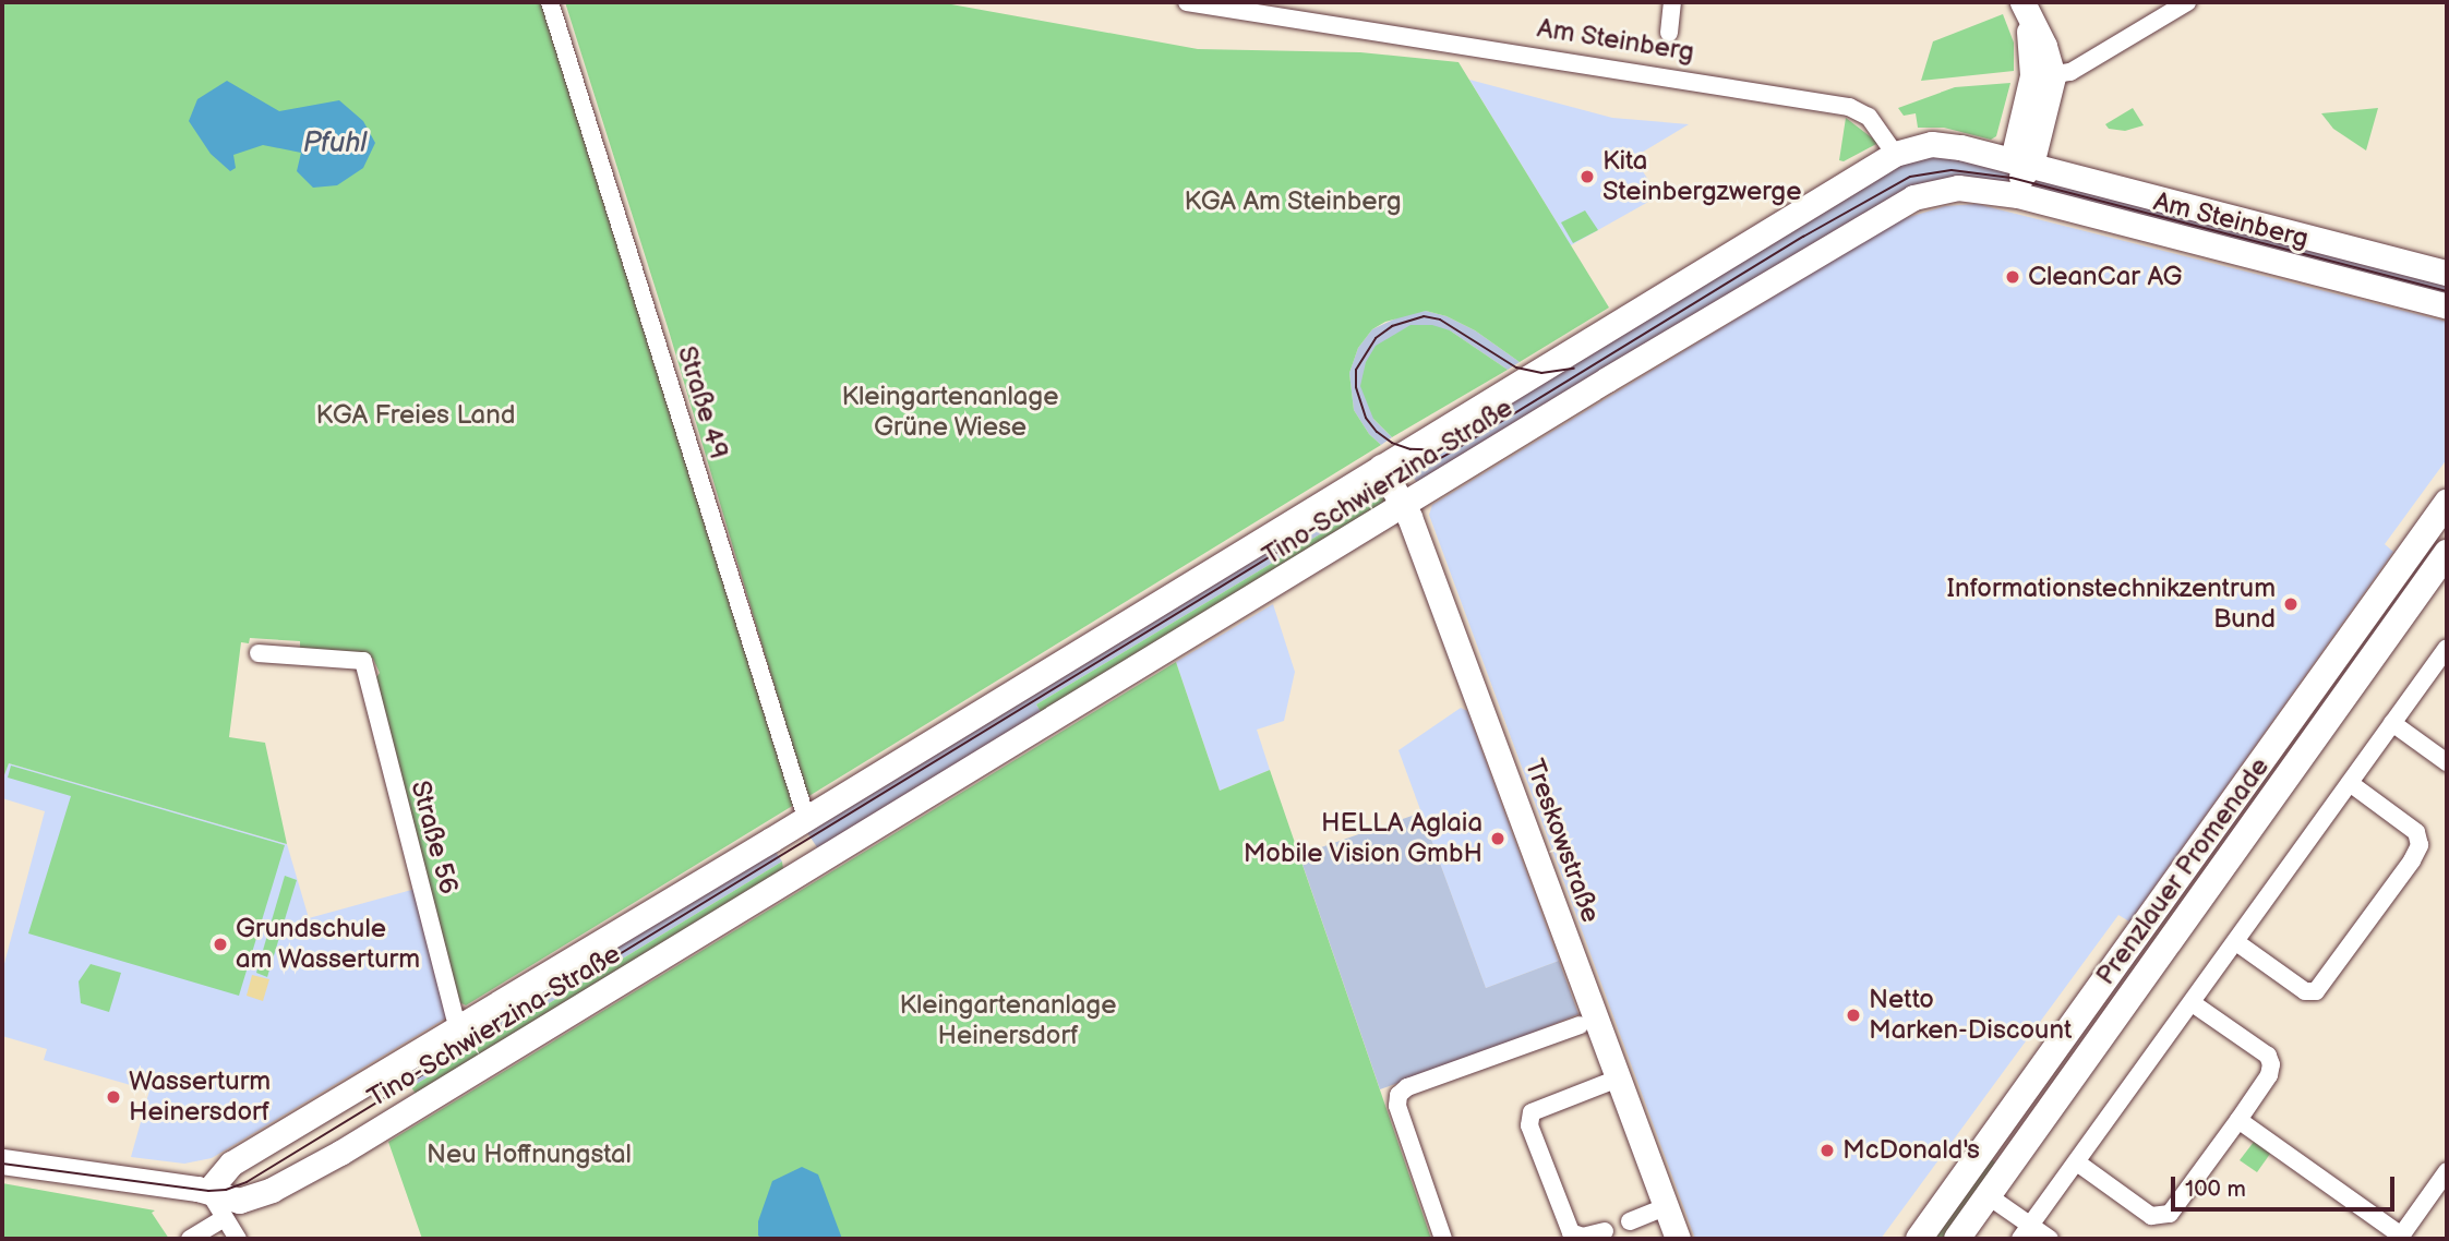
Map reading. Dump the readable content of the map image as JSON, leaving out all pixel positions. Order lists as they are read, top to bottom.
{
  "streets": {
    "main road": [
      "Am Steinberg",
      "Tino-Schwierzina-Straße",
      "Treskowstraße",
      "Prenzlauer Promenade"
    ],
    "street": ["Straße 49", "Straße 56"]
  },
  "crossings": [
    ["Am Steinberg", "Tino-Schwierzina-Straße"],
    ["Straße 49", "Tino-Schwierzina-Straße"],
    ["Tino-Schwierzina-Straße", "Straße 56"],
    ["Tino-Schwierzina-Straße", "Treskowstraße"]
  ],
  "water": ["Pfuhl"],
  "parks": [
    "KGA Am Steinberg",
    "Kleingartenanlage Grüne Wiese",
    "KGA Freies Land",
    "Kleingartenanlage Heinersdorf",
    "Neu Hoffnungstal"
  ],
  "places": [
    "Kita Steinbergzwerge",
    "CleanCar AG",
    "Informationstechnikzentrum Bund",
    "HELLA Aglaia Mobile Vision GmbH",
    "Grundschule am Wasserturm",
    "Netto Marken-Discount",
    "Wasserturm Heinersdorf",
    "McDonald's"
  ],
  "scale_bar": "100 m"
}
